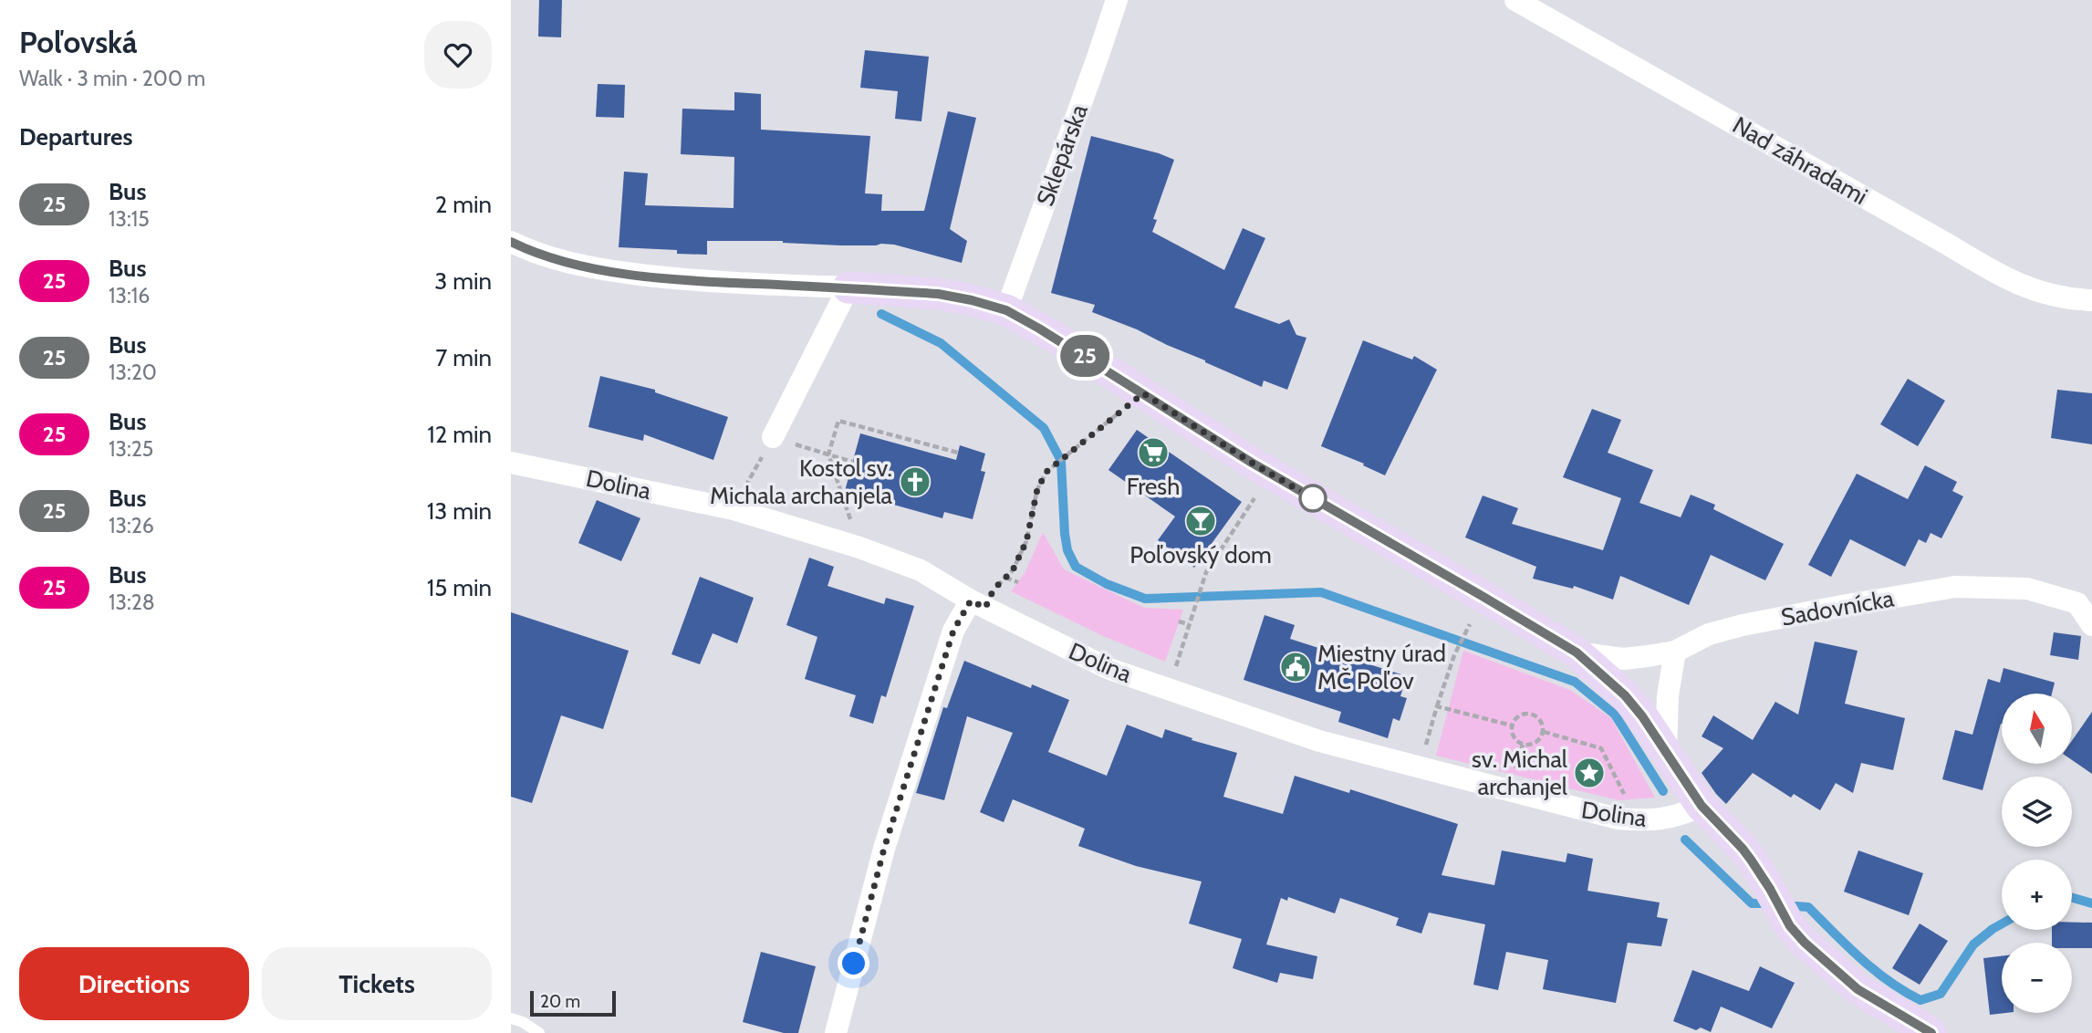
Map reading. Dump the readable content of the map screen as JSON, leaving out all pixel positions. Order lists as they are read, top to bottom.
{
  "streets": {
    "street": [
      "Sklepárska",
      "Nad záhradami",
      "Dolina",
      "Sadovnícka"
    ]
  },
  "places": {
    "supermarket": ["Fresh"],
    "church": ["Kostol sv. Michala archanjela"],
    "bar": ["Poľovský dom"],
    "public building": ["Miestny úrad MČ Poľov"],
    "place": ["sv. Michal archanjel"]
  },
  "lines": ["bus line 25"],
  "scale_bar": "20 m",
  "north": "top",
  "page": {
    "heading": [
      ["Poľovská", "Walk · 3 min · 200 m"],
      "Departures"
    ],
    "on_map": "25",
    "list": [
      {
        "mark": "25",
        "name": "Bus",
        "note": "13:15",
        "value": "2 min"
      },
      {
        "mark": "25",
        "name": "Bus",
        "note": "13:16",
        "value": "3 min"
      },
      {
        "mark": "25",
        "name": "Bus",
        "note": "13:20",
        "value": "7 min"
      },
      {
        "mark": "25",
        "name": "Bus",
        "note": "13:25",
        "value": "12 min"
      },
      {
        "mark": "25",
        "name": "Bus",
        "note": "13:26",
        "value": "13 min"
      },
      {
        "mark": "25",
        "name": "Bus",
        "note": "13:28",
        "value": "15 min"
      }
    ],
    "map_buttons": ["+", "−"],
    "buttons": ["Directions", "Tickets"],
    "scale": "20 m"
  }
}
